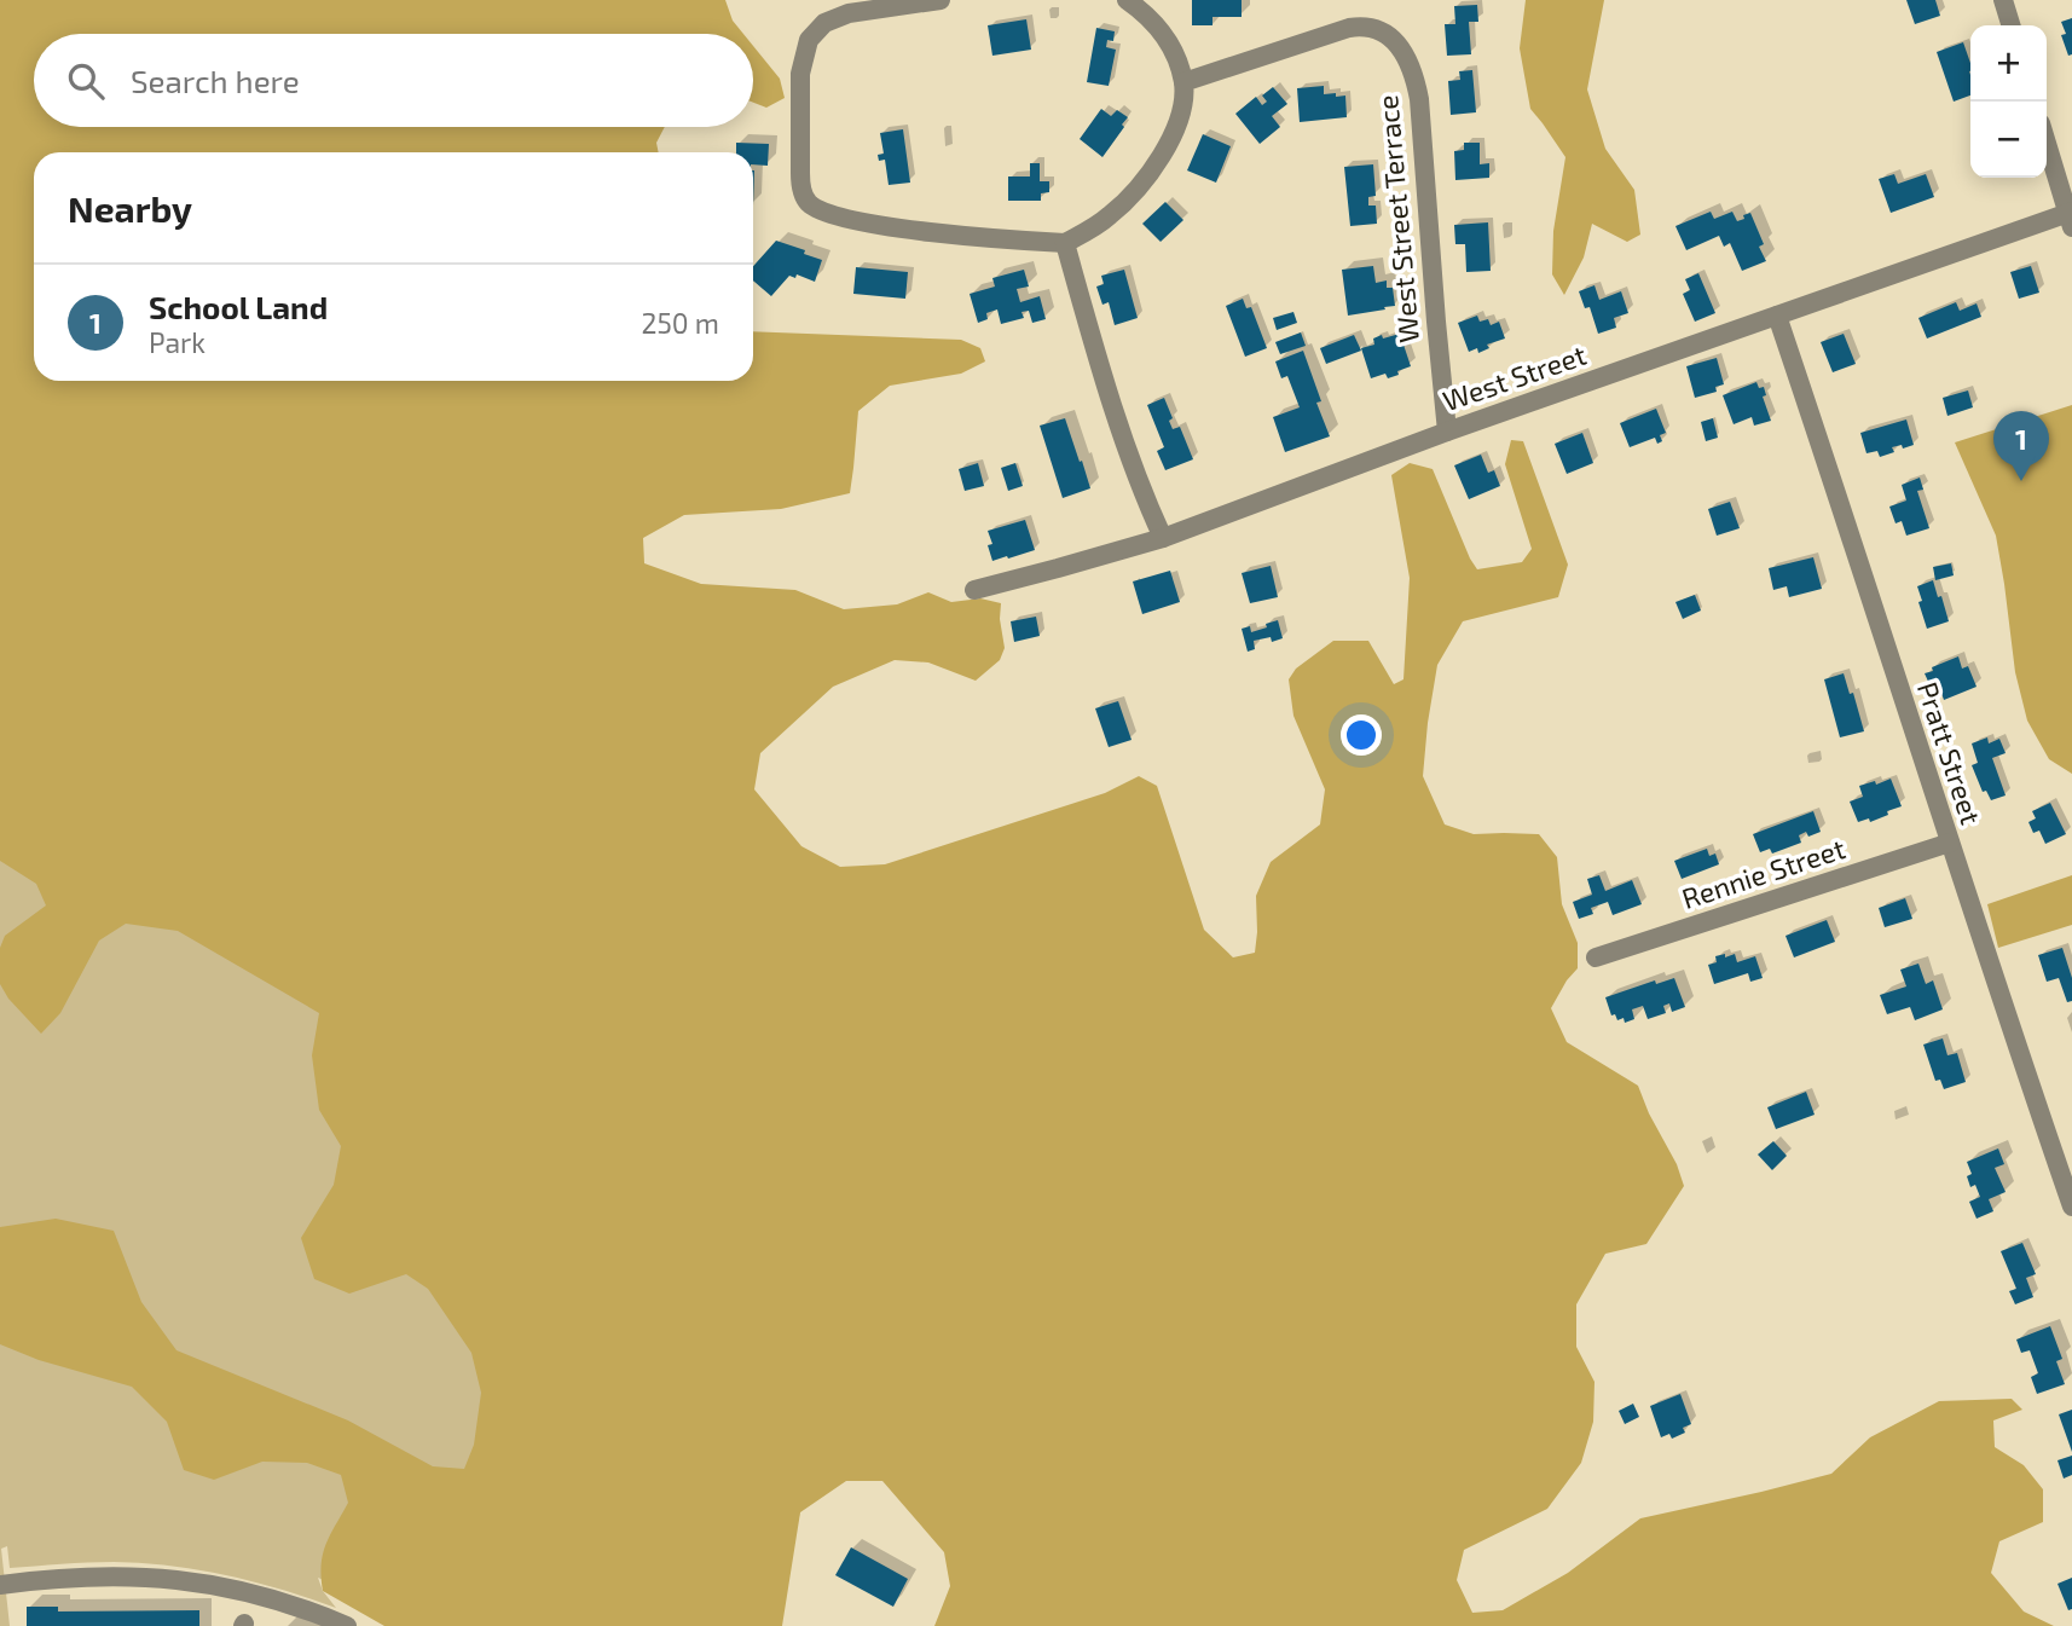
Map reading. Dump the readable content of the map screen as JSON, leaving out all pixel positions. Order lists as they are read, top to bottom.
{
  "streets": {
    "street": [
      "West Street Terrace",
      "West Street",
      "Pratt Street",
      "Rennie Street"
    ]
  },
  "crossings": [
    ["West Street Terrace", "West Street"],
    ["West Street", "Pratt Street"],
    ["Pratt Street", "Rennie Street"]
  ],
  "page": {
    "map_buttons": ["+", "−"],
    "search": "Search here",
    "heading": "Nearby",
    "list": [
      {
        "mark": "1",
        "name": "School Land",
        "note": "Park",
        "value": "250 m"
      }
    ],
    "pins": "1"
  }
}
